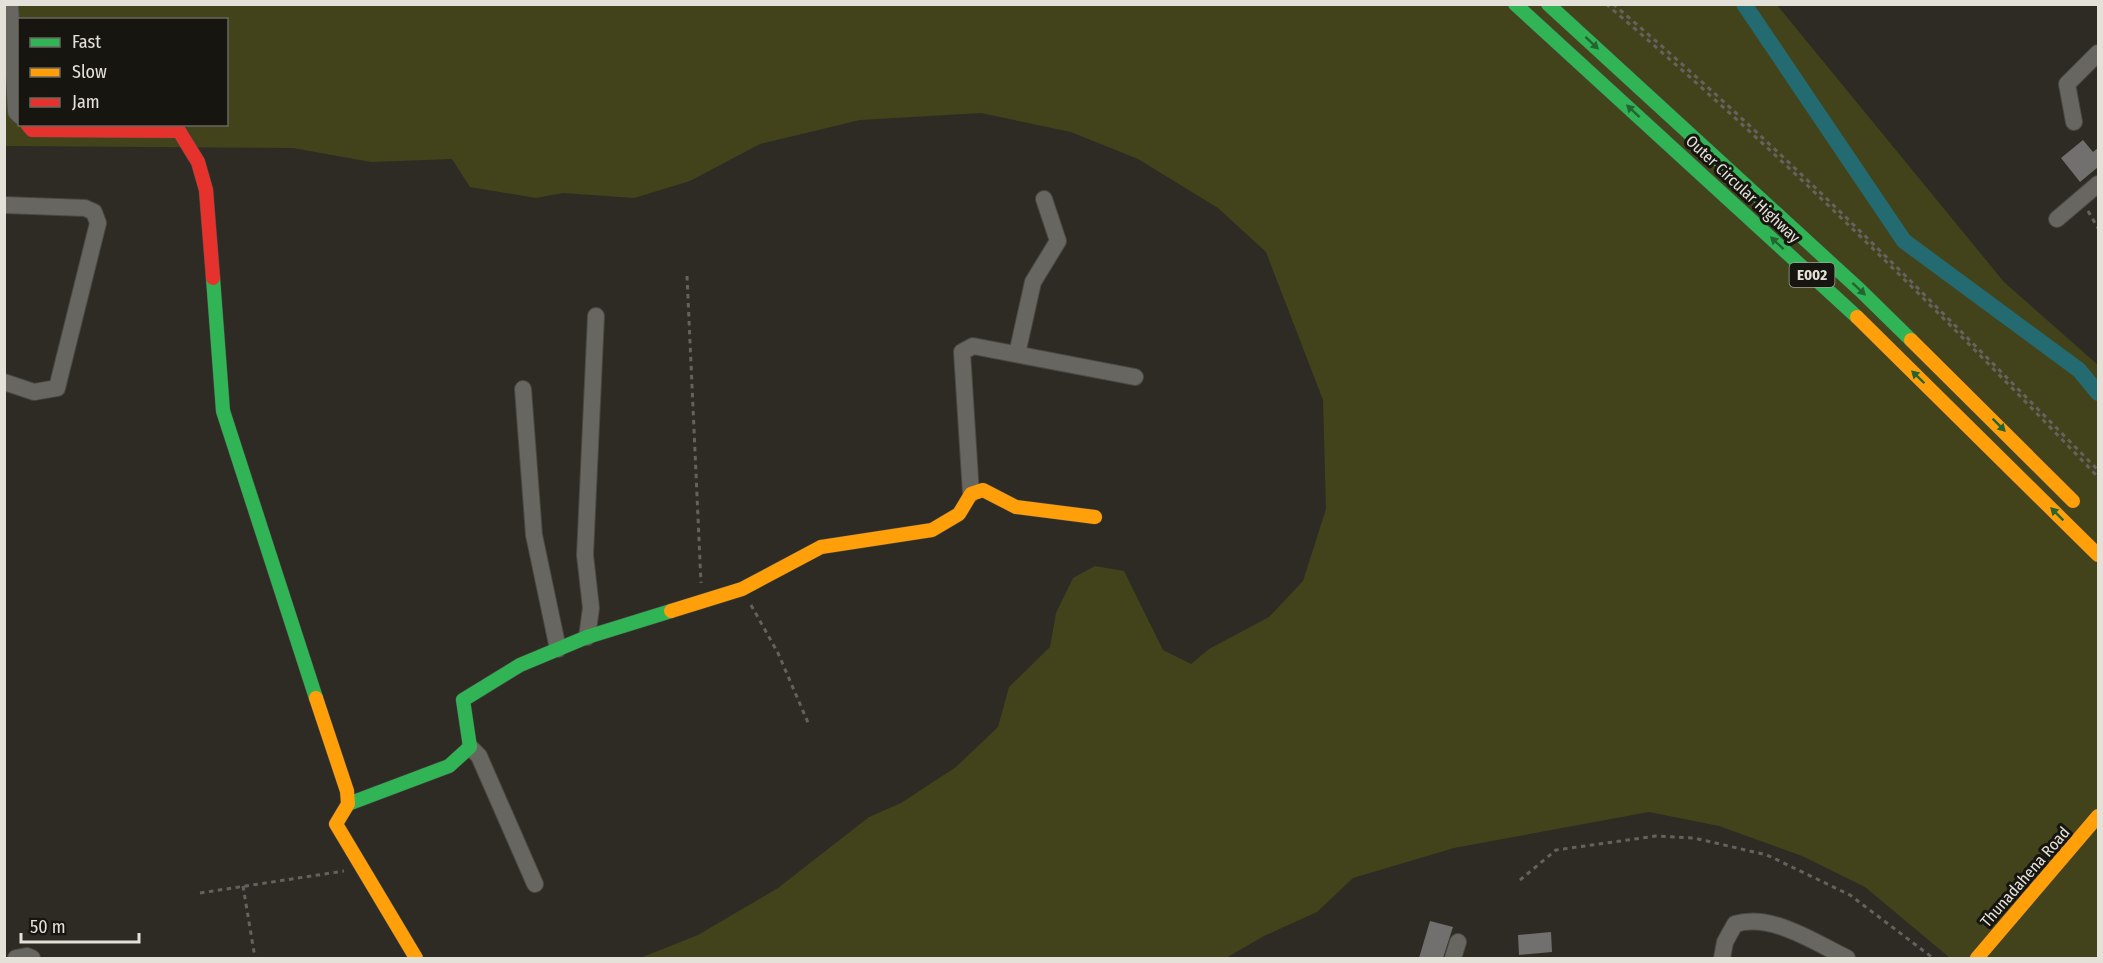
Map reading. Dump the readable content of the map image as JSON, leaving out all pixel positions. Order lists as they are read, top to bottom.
{
  "streets": {
    "main road": ["Outer Circular Highway", "E002", "Thunadahena Road"]
  },
  "legend": ["Fast", "Slow", "Jam"],
  "scale_bar": "50 m"
}
